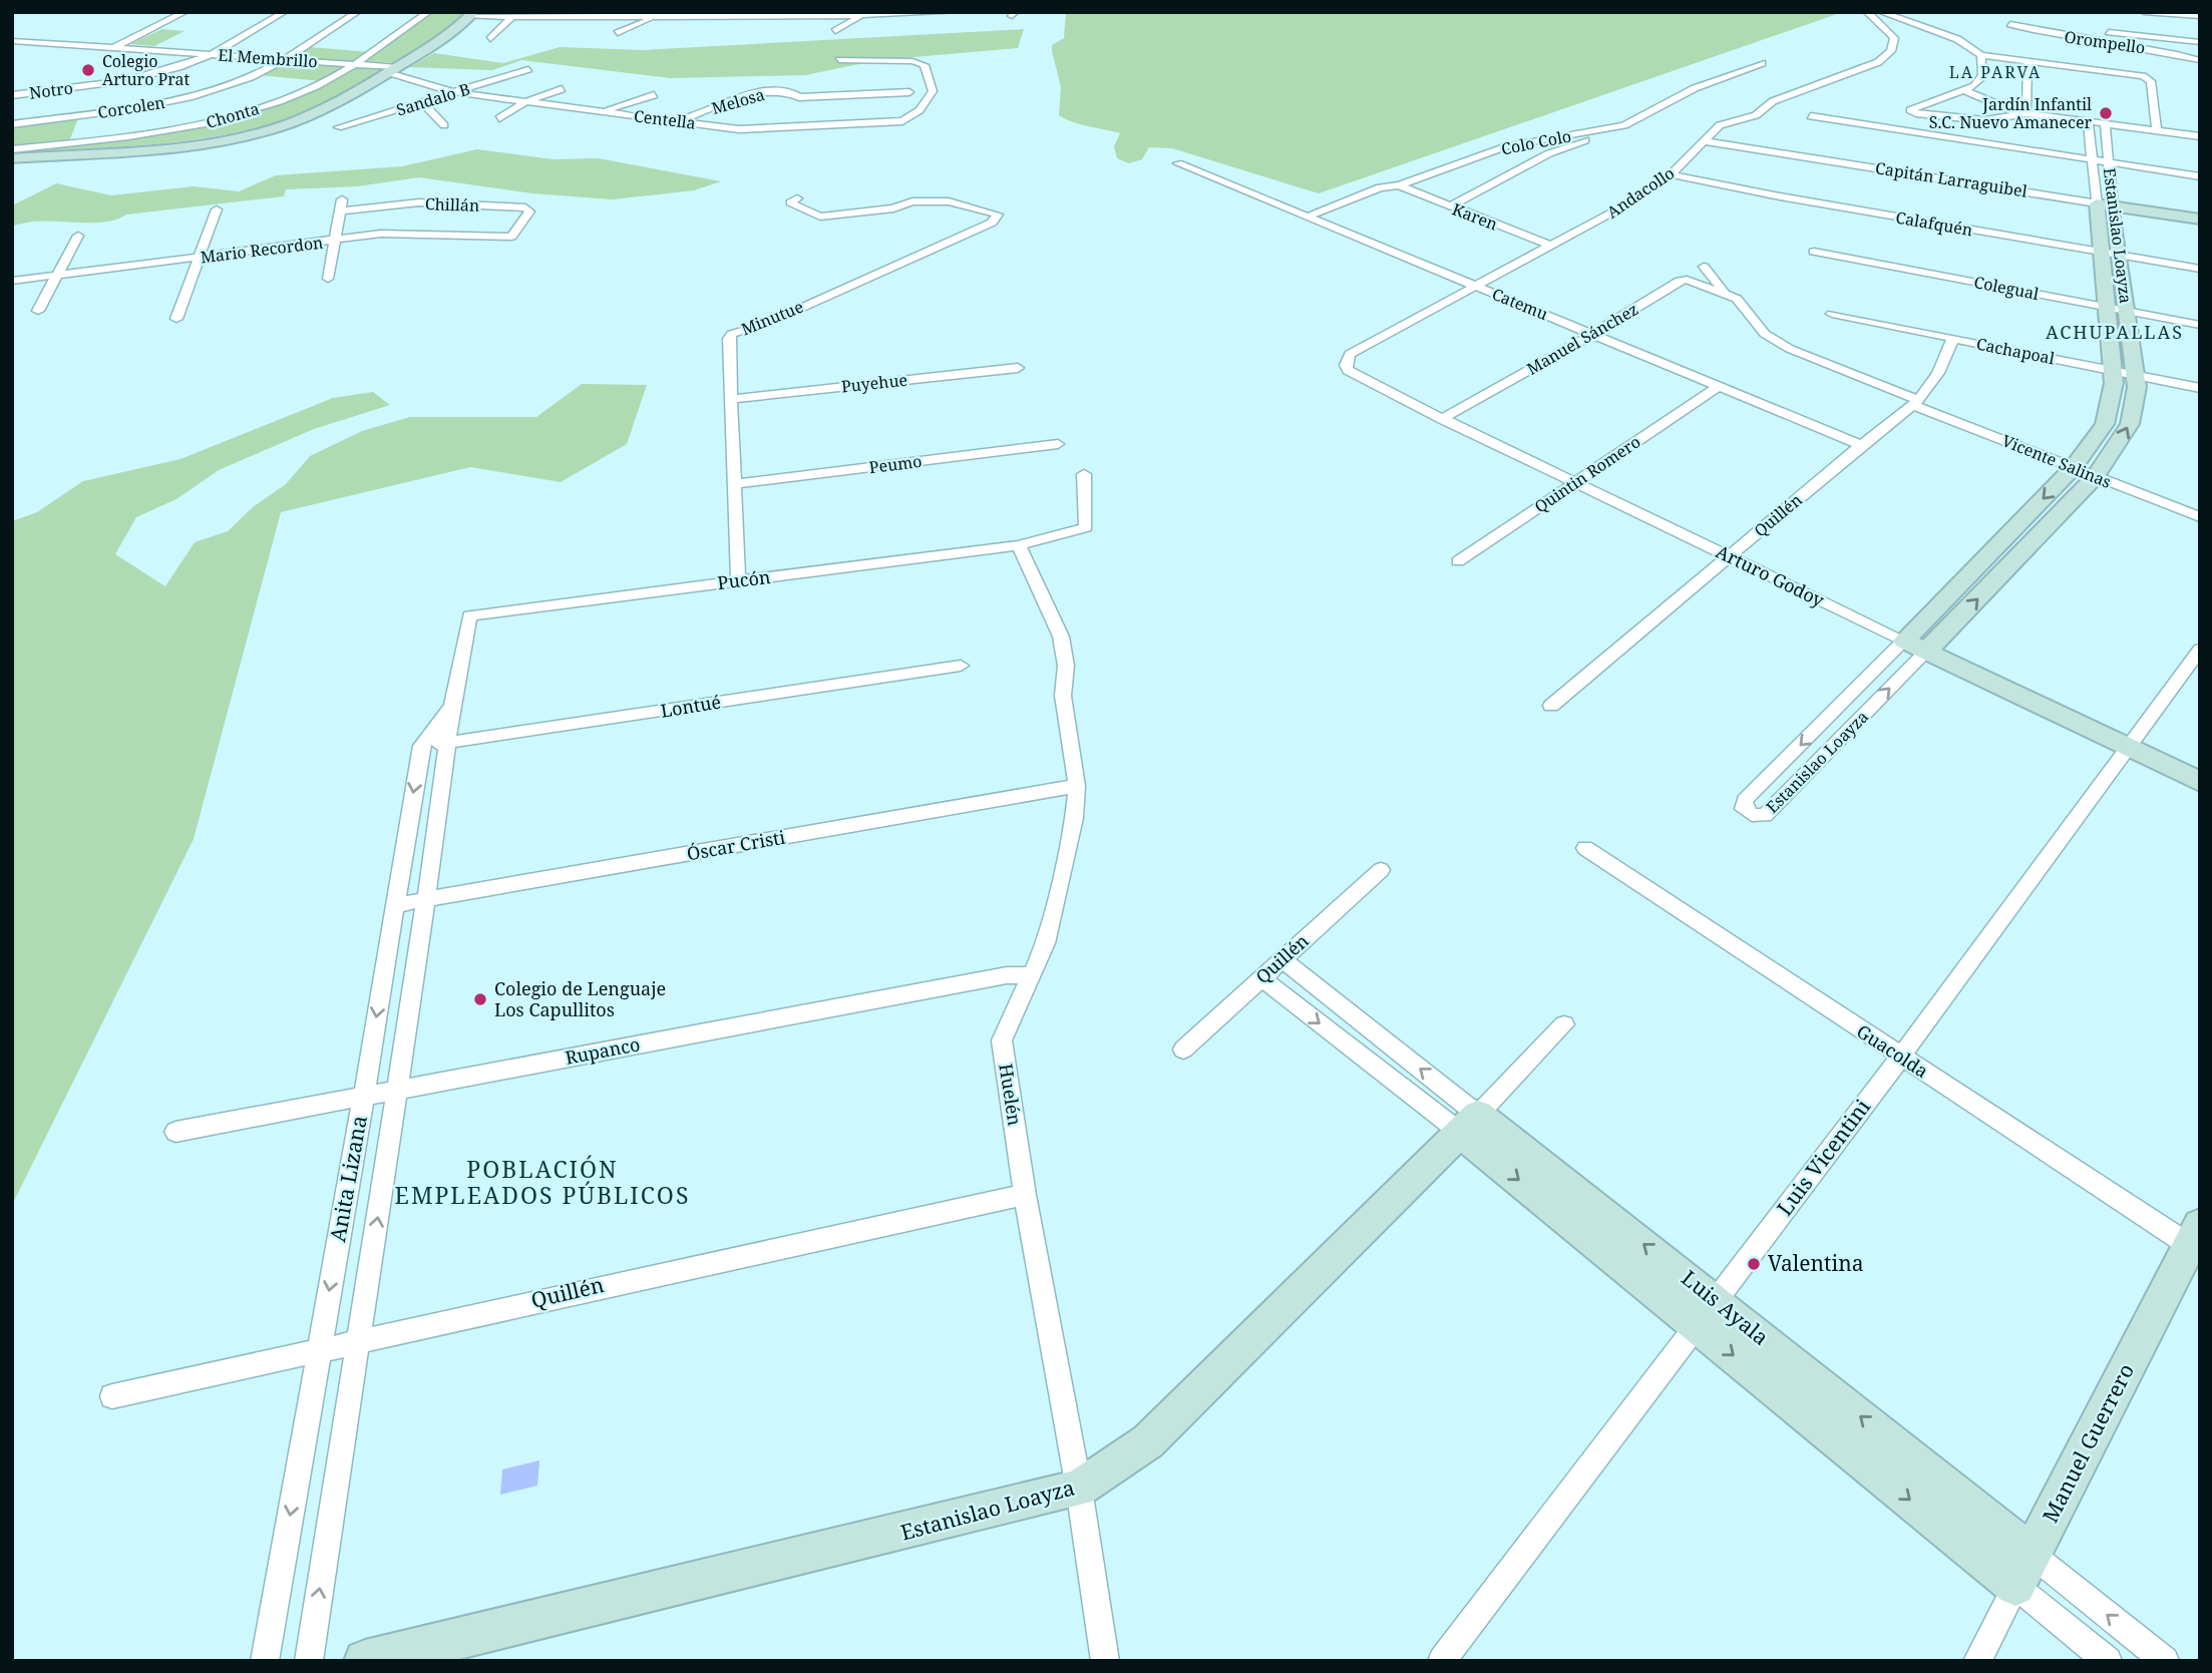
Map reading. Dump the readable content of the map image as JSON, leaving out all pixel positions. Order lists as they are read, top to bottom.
{
  "streets": {
    "street": [
      "Orompello",
      "El Membrillo",
      "Notro",
      "Sandalo B",
      "Melosa",
      "Corcolen",
      "Chonta",
      "Centella",
      "Colo Colo",
      "Capitán Larraguibel",
      "Andacollo",
      "Chillán",
      "Karen",
      "Calafquén",
      "Estanislao Loayza",
      "Mario Recordon",
      "Colegual",
      "Catemu",
      "Minutue",
      "Manuel Sánchez",
      "Cachapoal",
      "Puyehue",
      "Vicente Salinas",
      "Peumo",
      "Quintin Romero",
      "Quillén",
      "Arturo Godoy",
      "Pucón",
      "Lontué",
      "Óscar Cristi",
      "Rupanco",
      "Guacolda",
      "Huelén",
      "Luis Vicentini",
      "Anita Lizana",
      "Luis Ayala",
      "Manuel Guerrero"
    ]
  },
  "crossings": [
    ["El Membrillo", "Notro"],
    ["El Membrillo", "Corcolen"],
    ["El Membrillo", "Chonta"],
    ["El Membrillo", "Centella"],
    ["Sandalo B", "Centella"],
    ["Melosa", "Centella"],
    ["Colo Colo", "Karen"],
    ["Colo Colo", "Catemu"],
    ["Capitán Larraguibel", "Andacollo"],
    ["Capitán Larraguibel", "Estanislao Loayza"],
    ["Andacollo", "Karen"],
    ["Andacollo", "Calafquén"],
    ["Andacollo", "Catemu"],
    ["Andacollo", "Arturo Godoy"],
    ["Chillán", "Mario Recordon"],
    ["Calafquén", "Estanislao Loayza"],
    ["Estanislao Loayza", "Colegual"],
    ["Estanislao Loayza", "Cachapoal"],
    ["Estanislao Loayza", "Vicente Salinas"],
    ["Estanislao Loayza", "Arturo Godoy"],
    ["Estanislao Loayza", "Huelén"],
    ["Estanislao Loayza", "Luis Ayala"],
    ["Catemu", "Manuel Sánchez"],
    ["Catemu", "Quintin Romero"],
    ["Catemu", "Quillén"],
    ["Minutue", "Puyehue"],
    ["Minutue", "Peumo"],
    ["Minutue", "Pucón"],
    ["Manuel Sánchez", "Vicente Salinas"],
    ["Manuel Sánchez", "Arturo Godoy"],
    ["Cachapoal", "Quillén"],
    ["Vicente Salinas", "Quillén"],
    ["Quintin Romero", "Arturo Godoy"],
    ["Quillén", "Arturo Godoy"],
    ["Quillén", "Huelén"],
    ["Quillén", "Anita Lizana"],
    ["Quillén", "Luis Ayala"],
    ["Arturo Godoy", "Luis Vicentini"],
    ["Pucón", "Huelén"],
    ["Pucón", "Anita Lizana"],
    ["Lontué", "Anita Lizana"],
    ["Óscar Cristi", "Huelén"],
    ["Óscar Cristi", "Anita Lizana"],
    ["Rupanco", "Huelén"],
    ["Rupanco", "Anita Lizana"],
    ["Guacolda", "Luis Vicentini"],
    ["Guacolda", "Manuel Guerrero"],
    ["Luis Vicentini", "Luis Ayala"],
    ["Luis Ayala", "Manuel Guerrero"]
  ],
  "districts": ["LA PARVA", "ACHUPALLAS", "POBLACIÓN EMPLEADOS PÚBLICOS"],
  "places": [
    "Colegio Arturo Prat",
    "Jardín Infantil S.C. Nuevo Amanecer",
    "Colegio de Lenguaje Los Capullitos",
    "Valentina"
  ]
}
